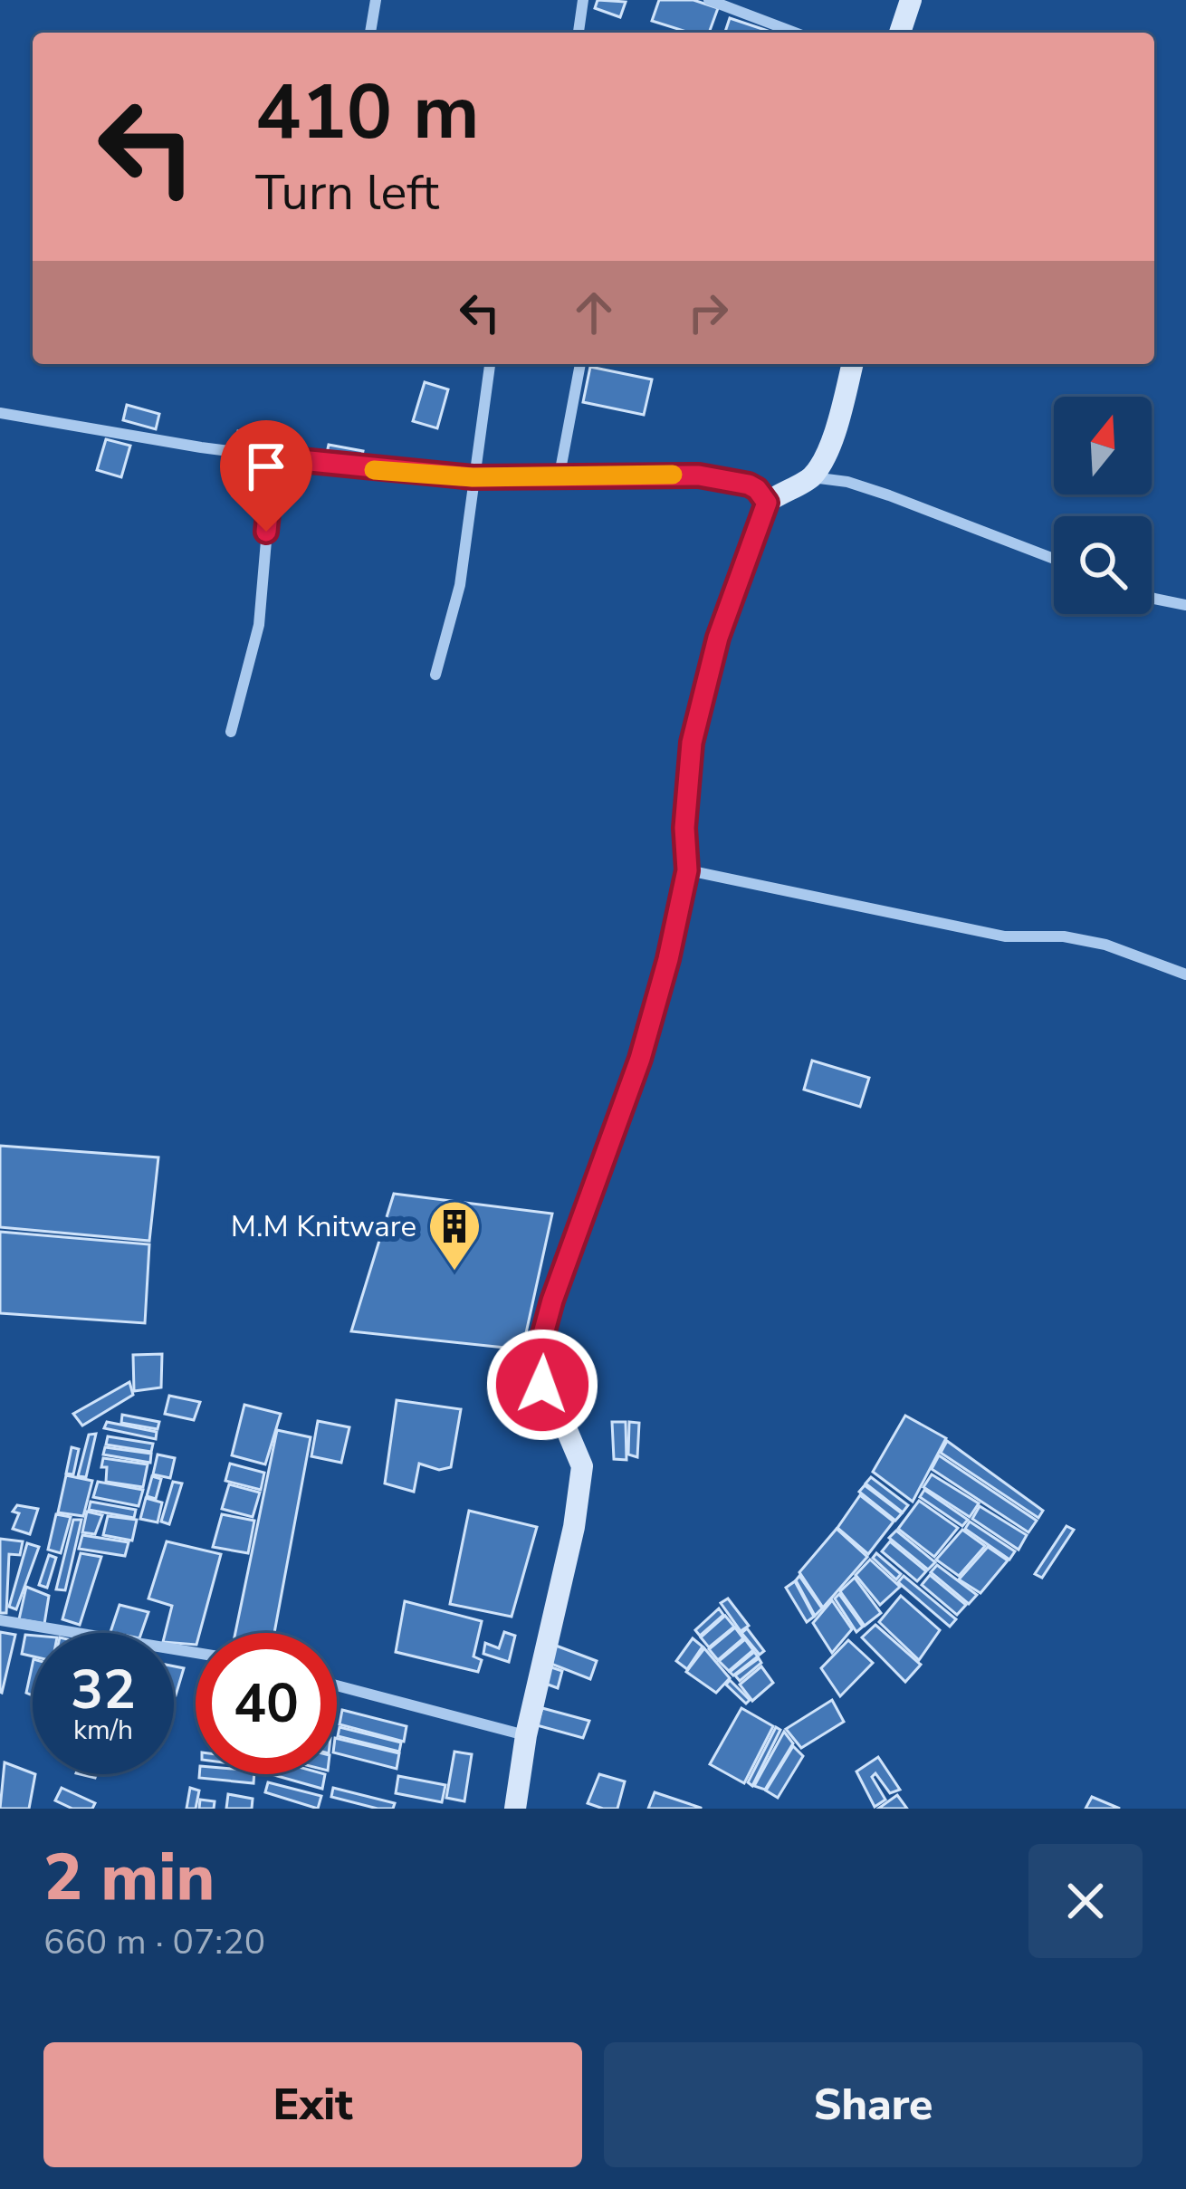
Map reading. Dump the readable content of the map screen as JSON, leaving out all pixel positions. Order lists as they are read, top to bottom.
{
  "places": {
    "building": ["M.M Knitware"]
  },
  "north": "top",
  "page": {
    "turn": ["410 m", "Turn left"],
    "speed": "32 km/h",
    "limit": "40",
    "heading": ["2 min", "660 m · 07:20"],
    "buttons": ["Exit", "Share"]
  }
}
